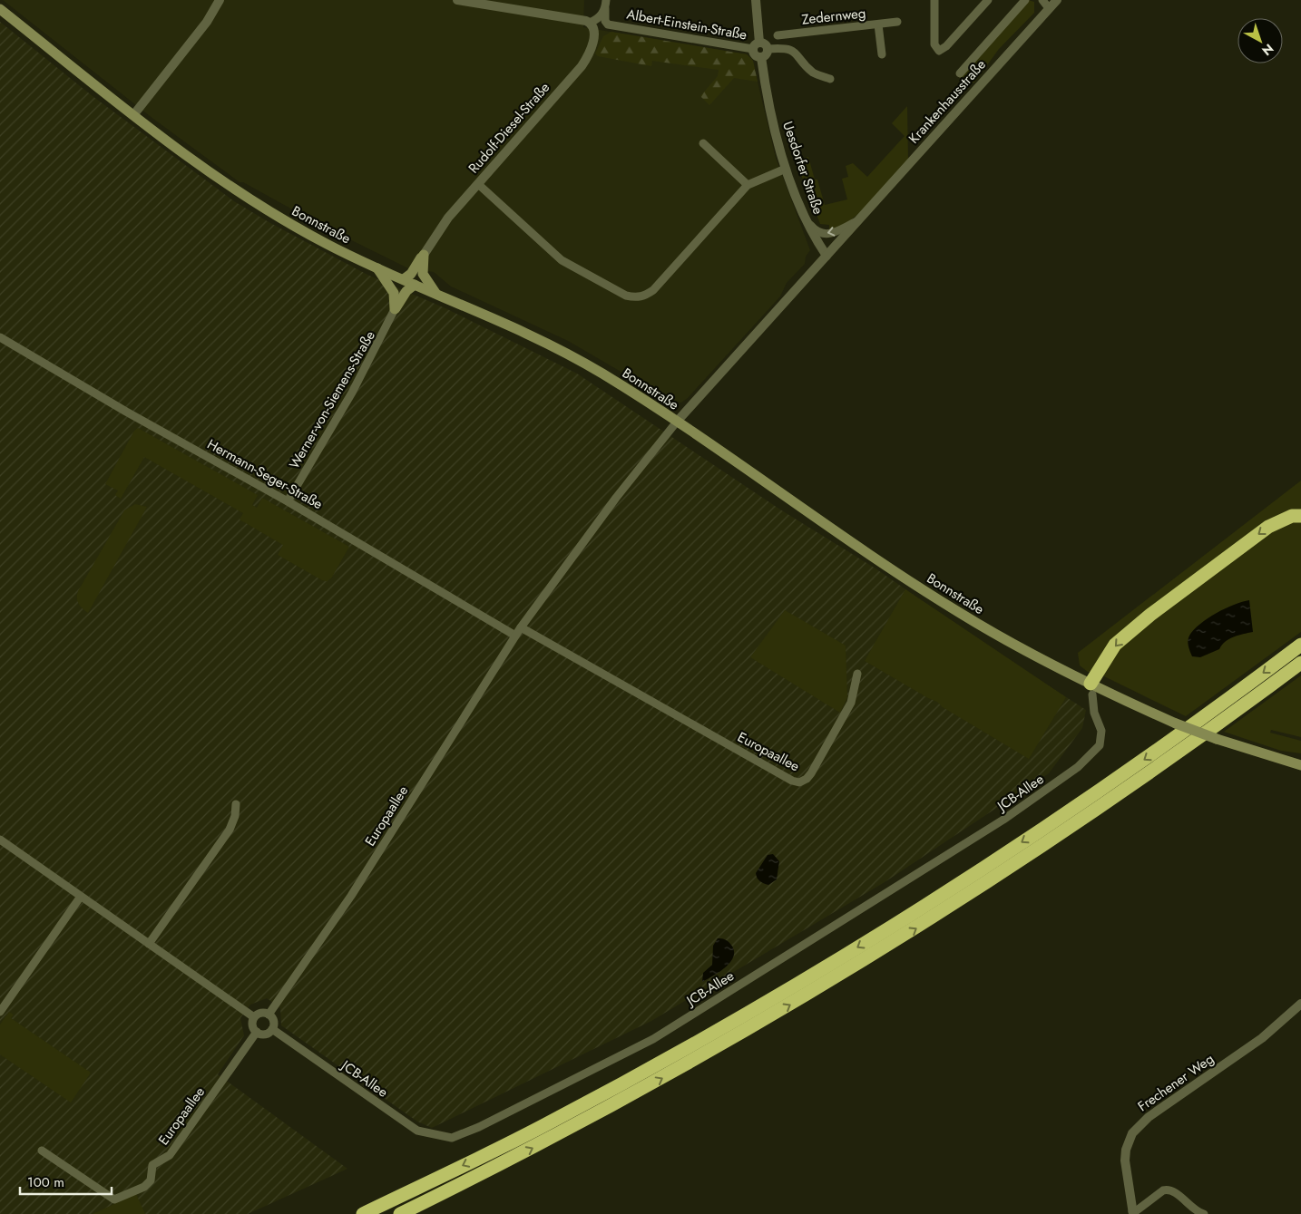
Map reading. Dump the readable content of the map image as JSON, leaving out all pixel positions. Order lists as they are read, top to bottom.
{
  "streets": {
    "main road": ["Bonnstraße"],
    "street": [
      "Zedernweg",
      "Albert-Einstein-Straße",
      "Krankenhausstraße",
      "Rudolf-Diesel-Straße",
      "Uesdorfer Straße",
      "Werner-von-Siemens-Straße",
      "Hermann-Seger-Straße",
      "Europaallee",
      "JCB-Allee",
      "Frechener Weg"
    ]
  },
  "crossings": [
    ["Krankenhausstraße", "Uesdorfer Straße"],
    ["Krankenhausstraße", "Bonnstraße"],
    ["Krankenhausstraße", "Europaallee"],
    ["Bonnstraße", "Europaallee"],
    ["Bonnstraße", "JCB-Allee"],
    ["Werner-von-Siemens-Straße", "Hermann-Seger-Straße"],
    ["Hermann-Seger-Straße", "Europaallee"],
    ["Europaallee", "JCB-Allee"]
  ],
  "scale_bar": "100 m",
  "north": "bottom right"
}
